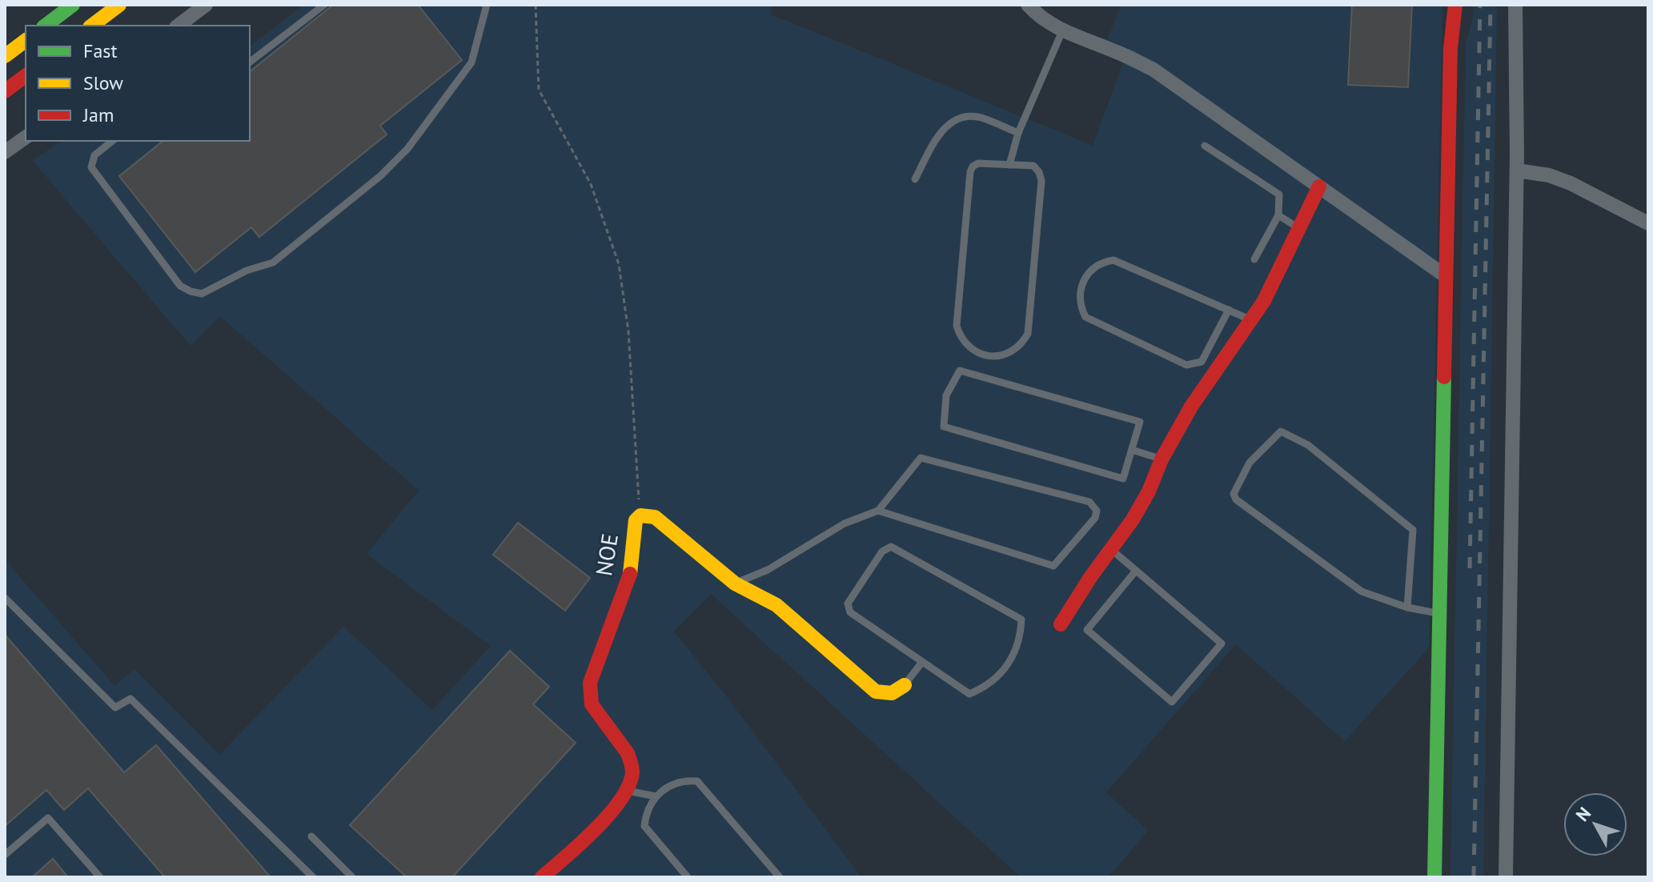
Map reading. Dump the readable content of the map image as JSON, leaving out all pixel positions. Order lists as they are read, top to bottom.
{
  "streets": {
    "main road": ["NOE"]
  },
  "legend": ["Fast", "Slow", "Jam"],
  "north": "top left"
}
